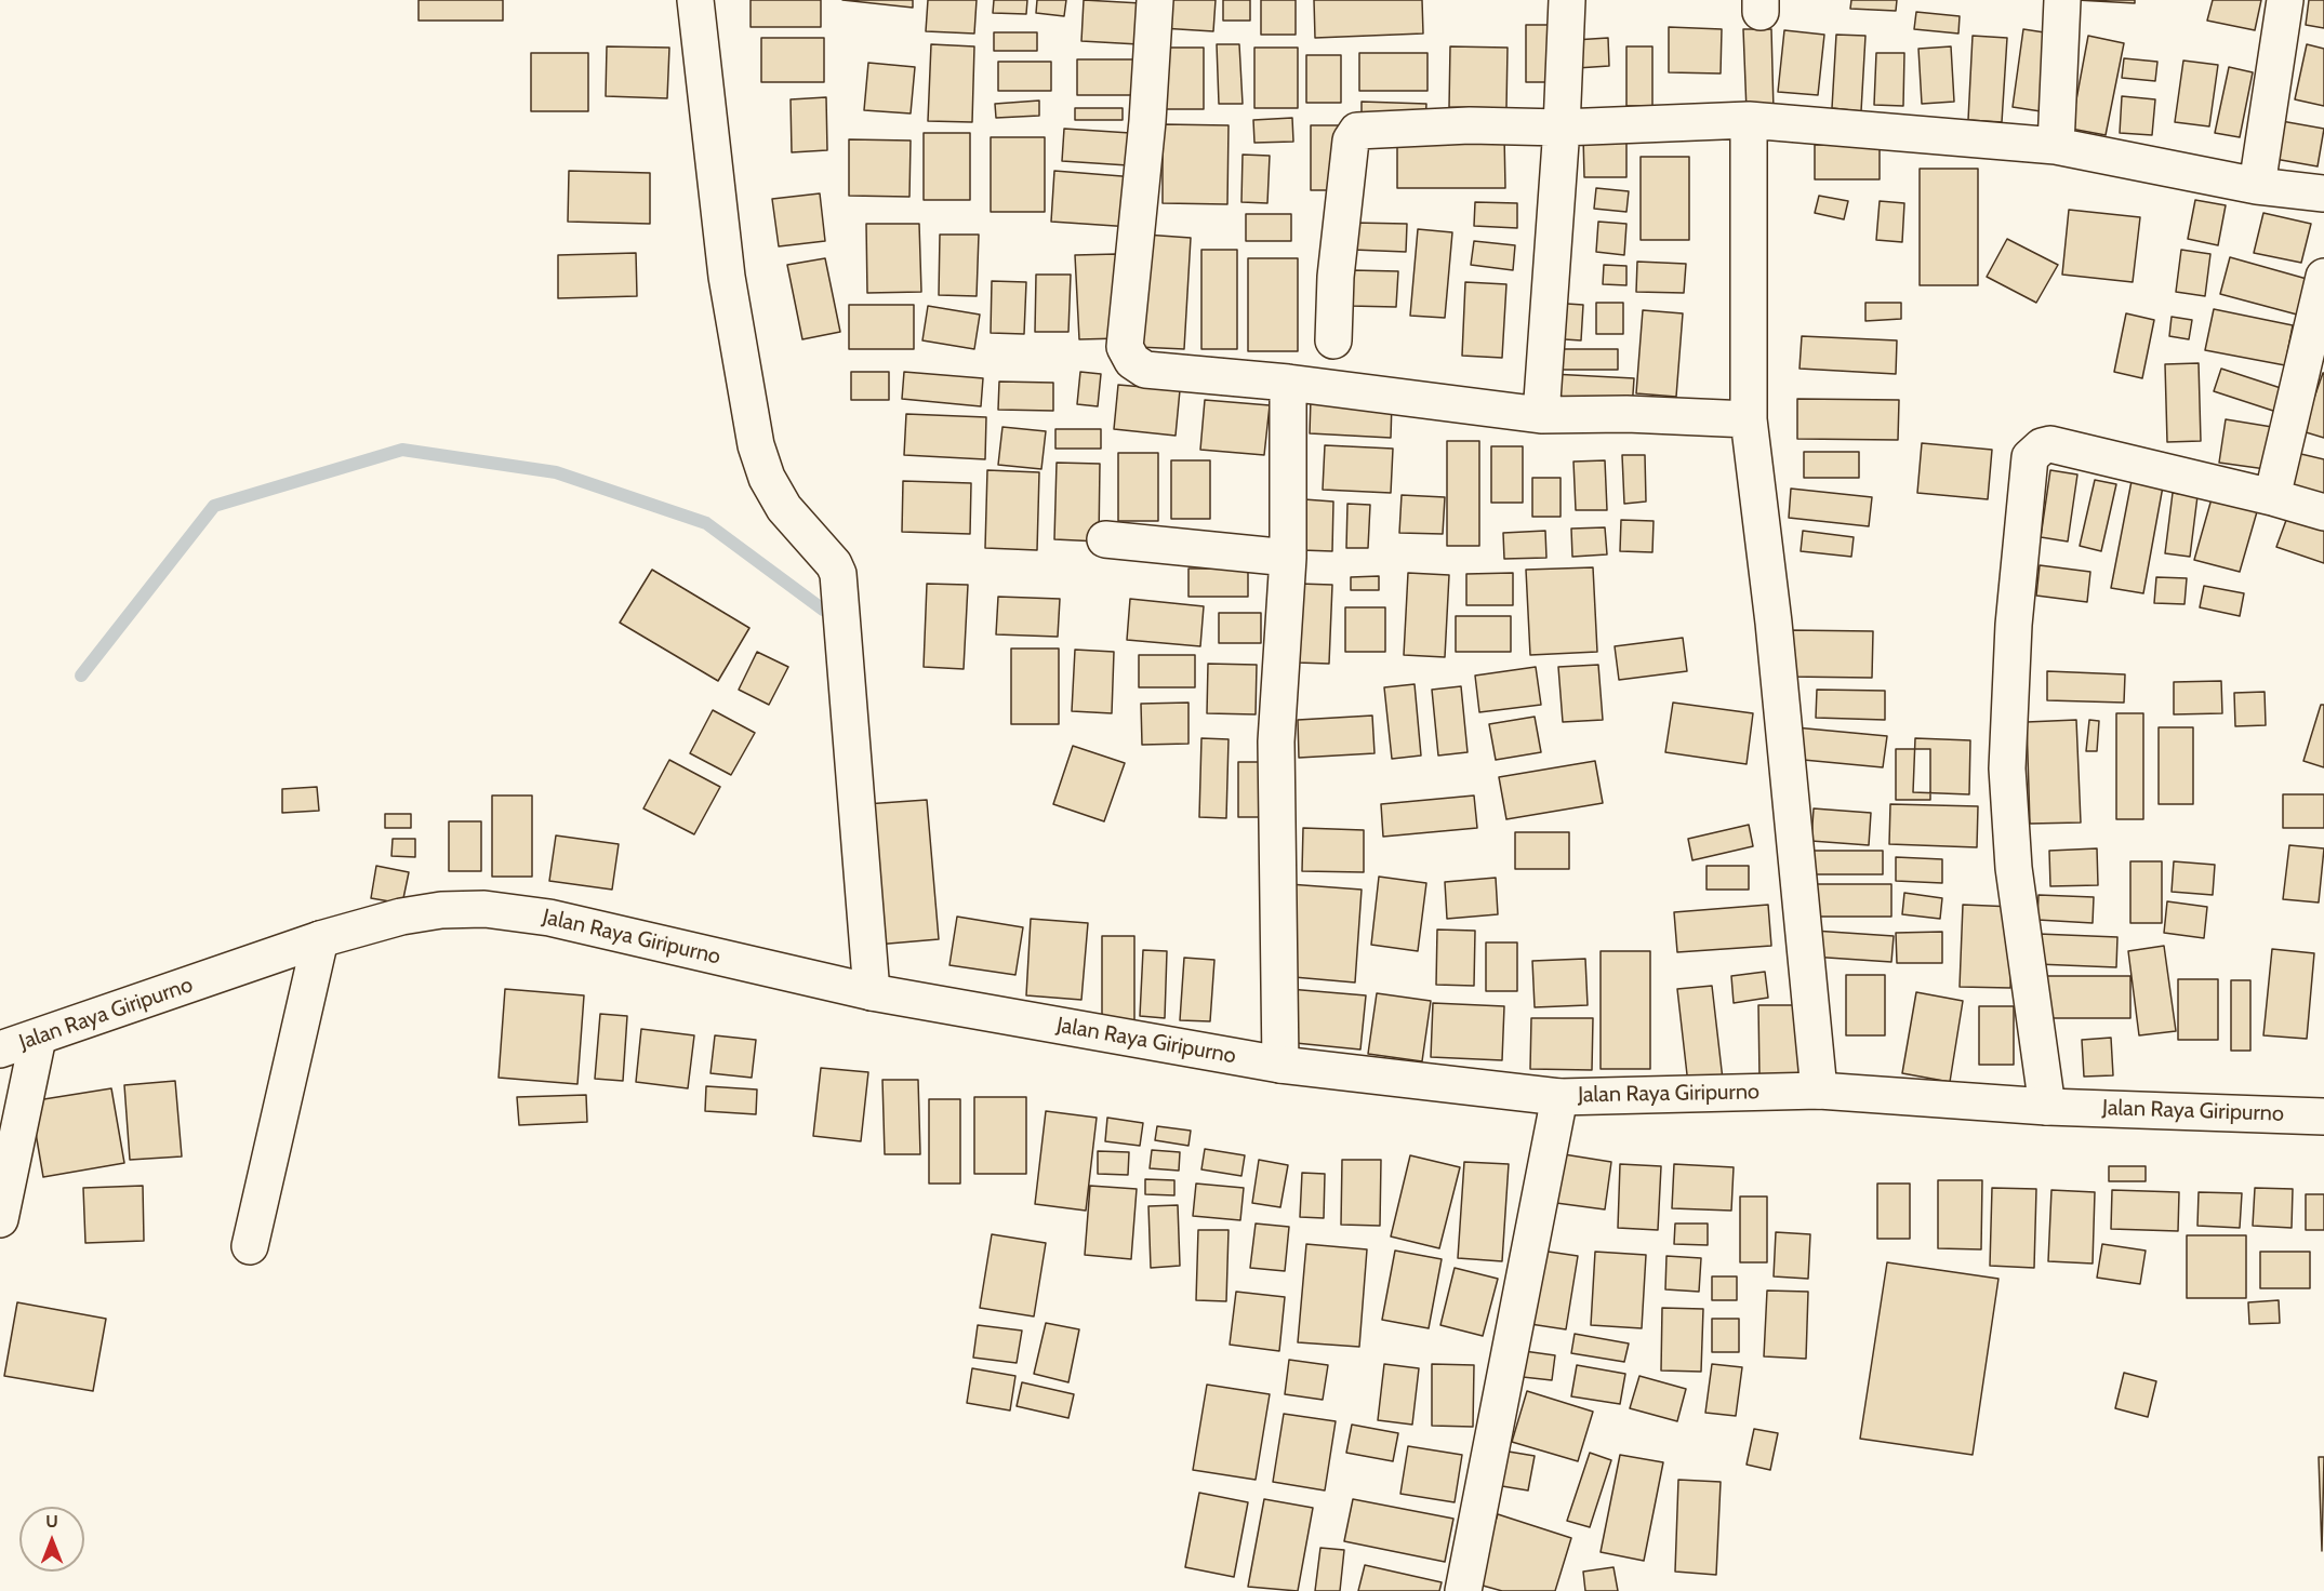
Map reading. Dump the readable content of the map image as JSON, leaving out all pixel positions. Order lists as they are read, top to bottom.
{
  "streets": {
    "street": ["Jalan Raya Giripurno"]
  },
  "north": "top"
}
